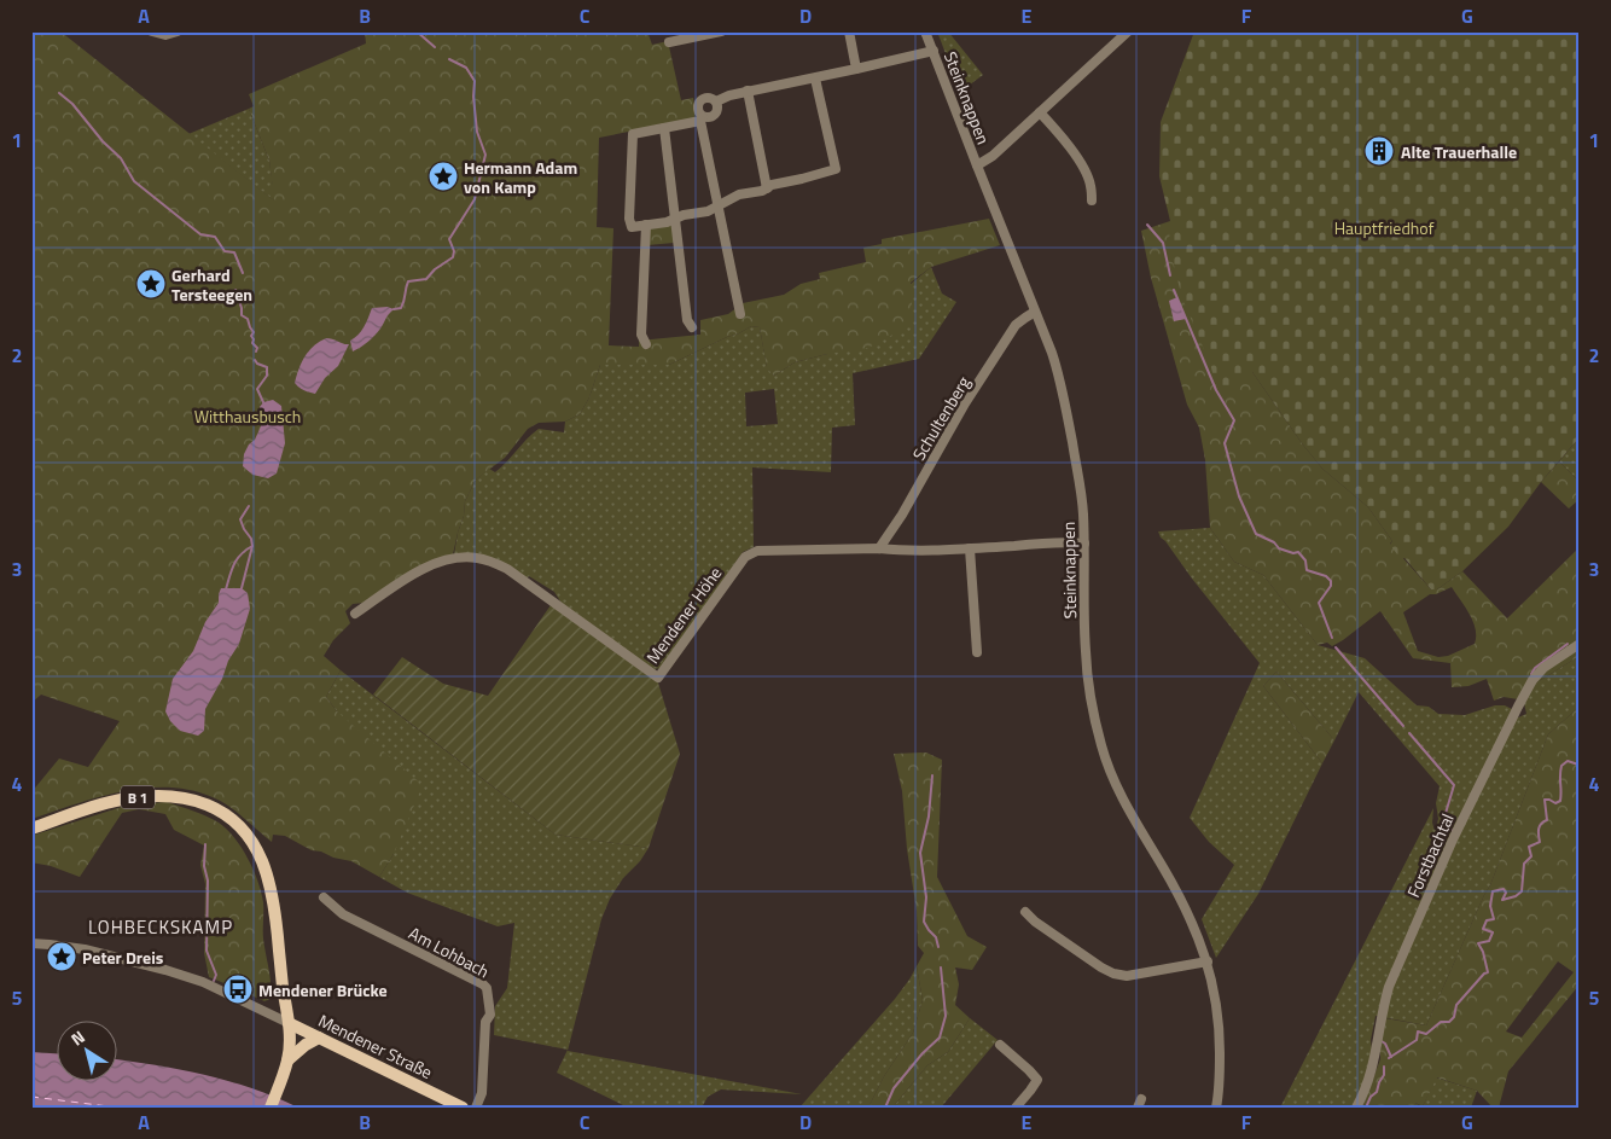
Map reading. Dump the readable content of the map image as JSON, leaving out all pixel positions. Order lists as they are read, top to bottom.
{
  "streets": {
    "main road": ["B 1", "Mendener Straße"],
    "street": [
      "Steinknappen",
      "Schultenberg",
      "Mendener Höhe",
      "Forstbachtal",
      "Am Lohbach"
    ]
  },
  "crossings": [
    ["Steinknappen", "Schultenberg"],
    ["Steinknappen", "Mendener Höhe"],
    ["Schultenberg", "Mendener Höhe"],
    ["B 1", "Mendener Straße"]
  ],
  "districts": ["LOHBECKSKAMP"],
  "parks": ["Hauptfriedhof", "Witthausbusch"],
  "places": {
    "building": ["Alte Trauerhalle"],
    "place": ["Hermann Adam von Kamp", "Gerhard Tersteegen", "Peter Dreis"],
    "bus stop": ["Mendener Brücke"]
  },
  "north": "top left",
  "grid": {
    "columns": [
      "A",
      "B",
      "C",
      "D",
      "E",
      "F",
      "G"
    ],
    "rows": [
      "1",
      "2",
      "3",
      "4",
      "5"
    ]
  }
}
